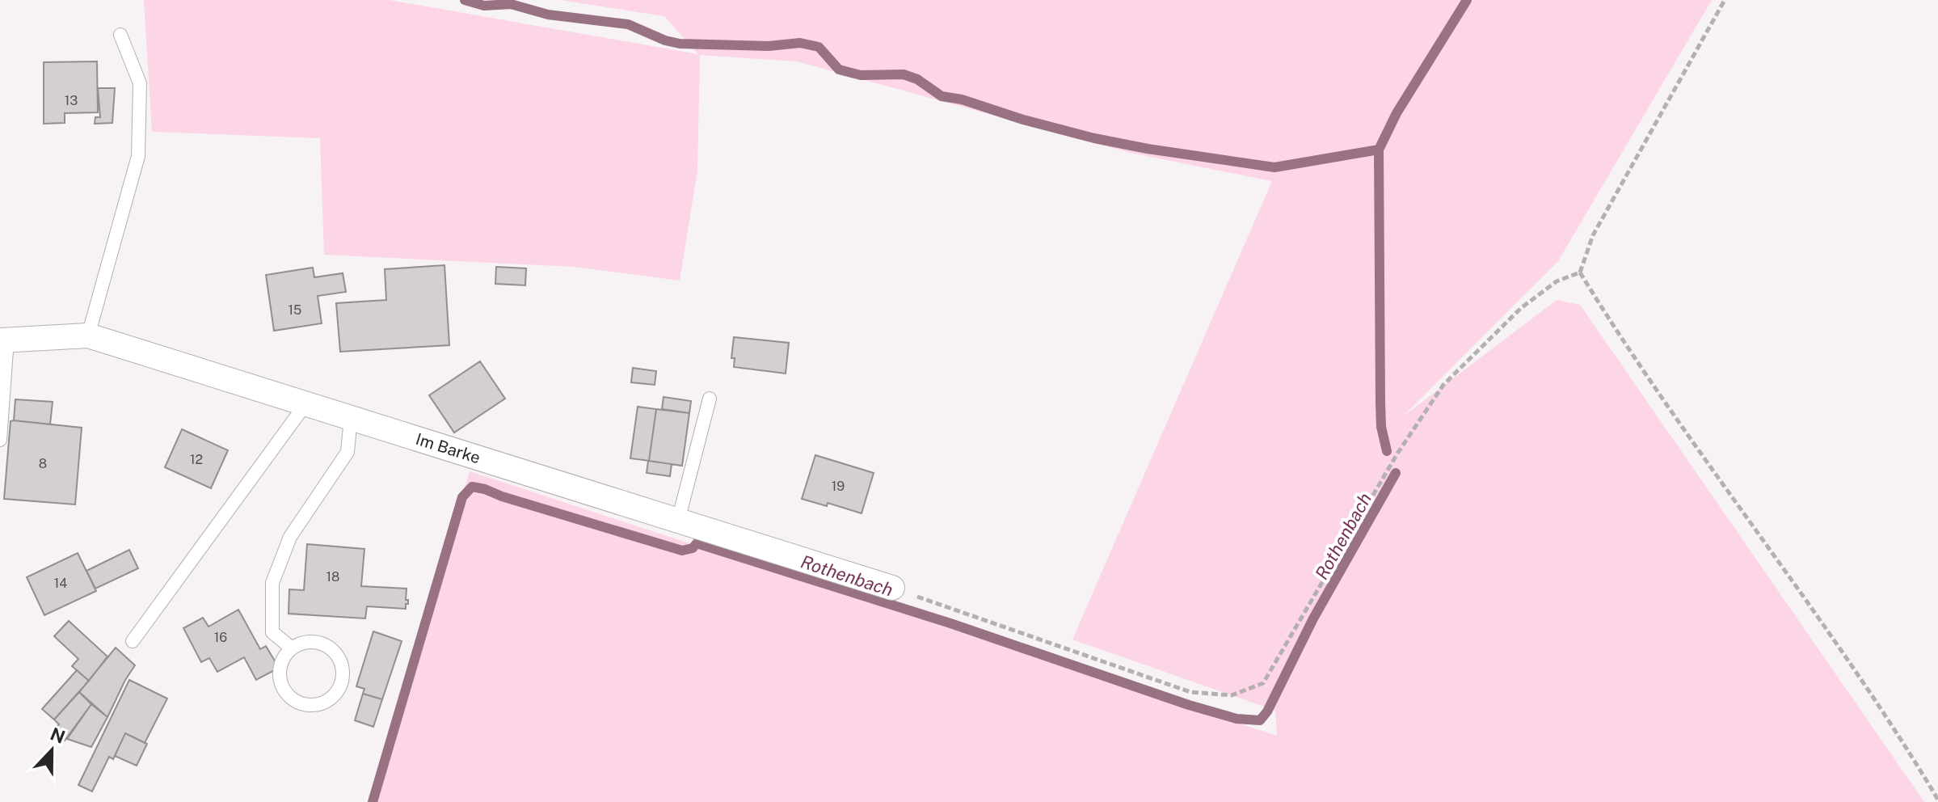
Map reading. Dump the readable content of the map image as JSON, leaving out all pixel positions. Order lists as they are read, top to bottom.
{
  "streets": {
    "street": ["Im Barke"]
  },
  "water": ["Rothenbach"],
  "house_numbers": [
    "13",
    "15",
    "12",
    "8",
    "19",
    "18",
    "14",
    "16"
  ],
  "north": "top"
}
